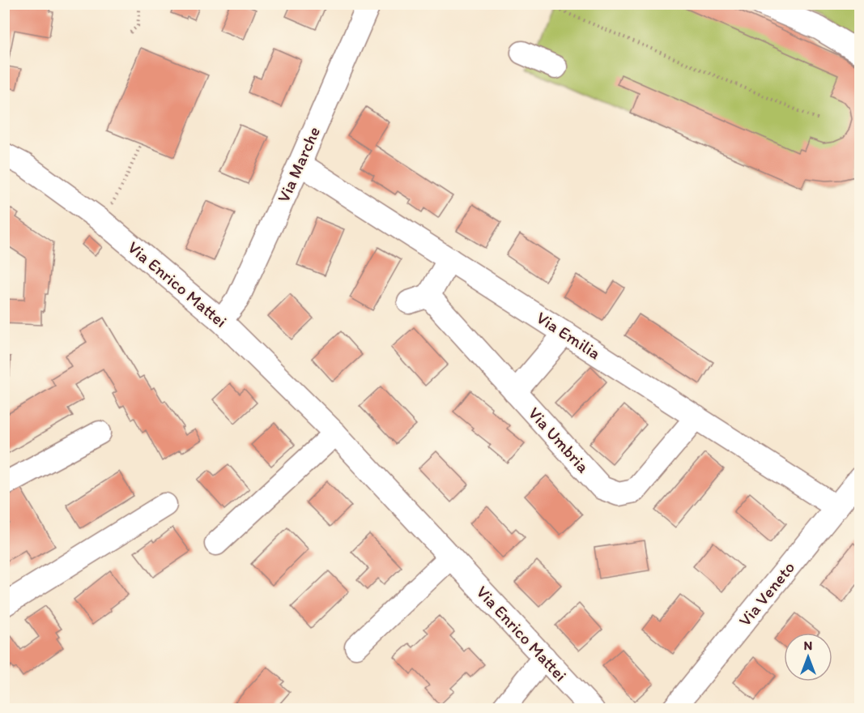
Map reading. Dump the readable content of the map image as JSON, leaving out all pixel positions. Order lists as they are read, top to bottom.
{
  "streets": {
    "street": [
      "Via Marche",
      "Via Enrico Mattei",
      "Via Emilia",
      "Via Umbria",
      "Via Veneto"
    ]
  },
  "crossings": [
    ["Via Marche", "Via Enrico Mattei"],
    ["Via Marche", "Via Emilia"],
    ["Via Emilia", "Via Umbria"],
    ["Via Emilia", "Via Veneto"]
  ],
  "north": "top"
}
